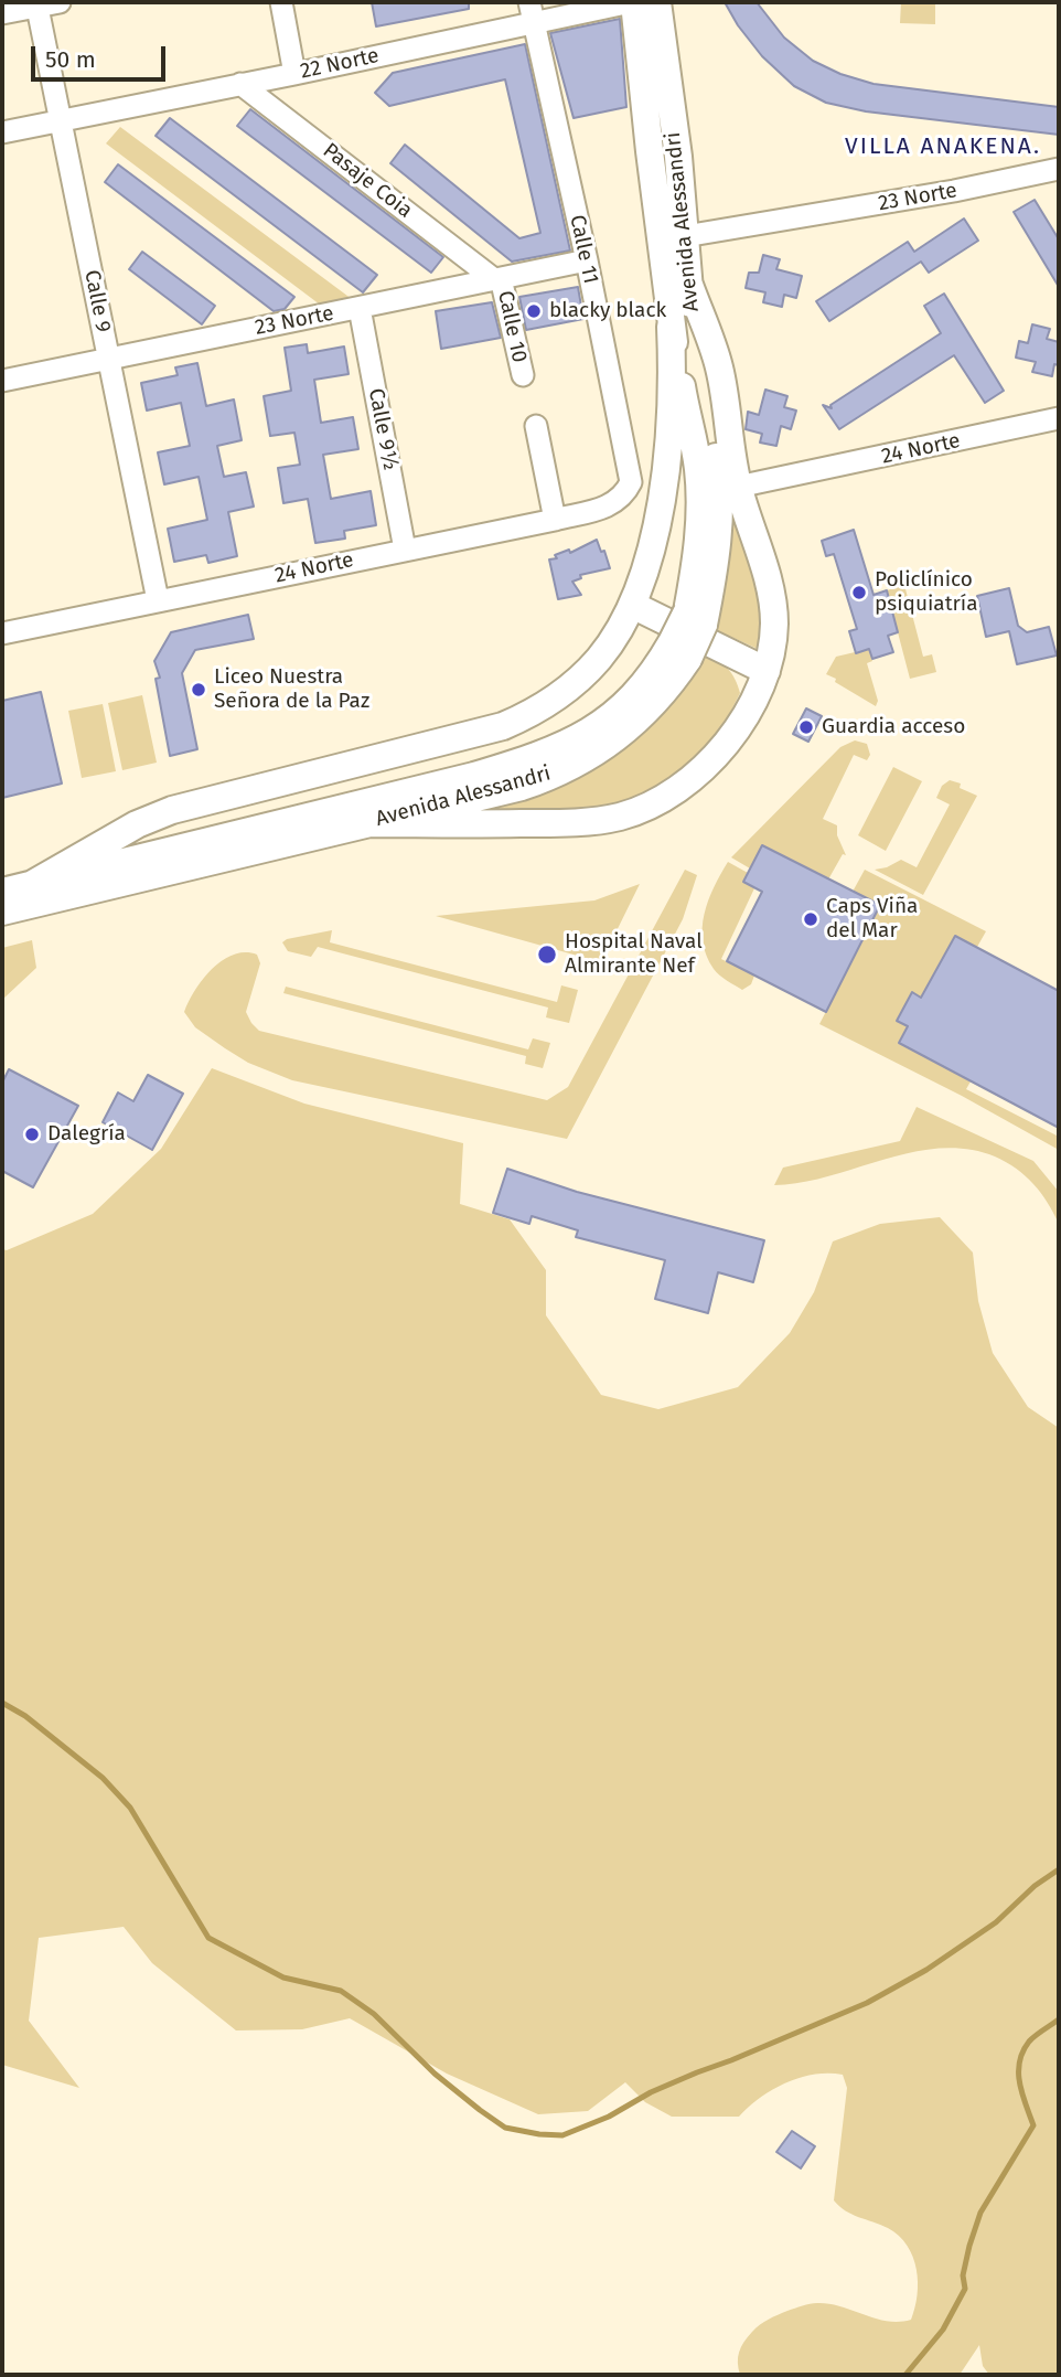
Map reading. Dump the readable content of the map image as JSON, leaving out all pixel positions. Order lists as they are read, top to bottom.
{
  "streets": {
    "main road": ["Avenida Alessandri"],
    "street": [
      "22 Norte",
      "Pasaje Coia",
      "23 Norte",
      "Calle 11",
      "Calle 9",
      "Calle 10",
      "Calle 9½",
      "24 Norte"
    ]
  },
  "crossings": [
    ["22 Norte", "Pasaje Coia"],
    ["22 Norte", "Avenida Alessandri"],
    ["22 Norte", "Calle 11"],
    ["22 Norte", "Calle 9"],
    ["Pasaje Coia", "23 Norte"],
    ["Pasaje Coia", "Calle 10"],
    ["23 Norte", "Avenida Alessandri"],
    ["23 Norte", "Calle 11"],
    ["23 Norte", "Calle 9"],
    ["23 Norte", "Calle 10"],
    ["23 Norte", "Calle 9½"],
    ["Calle 11", "24 Norte"],
    ["Calle 9", "24 Norte"],
    ["Calle 9½", "24 Norte"]
  ],
  "districts": ["VILLA ANAKENA."],
  "places": [
    "blacky black",
    "Policlínico psiquiatría",
    "Liceo Nuestra Señora de la Paz",
    "Guardia acceso",
    "Caps Viña del Mar",
    "Hospital Naval Almirante Nef",
    "Dalegría"
  ],
  "scale_bar": "50 m"
}
